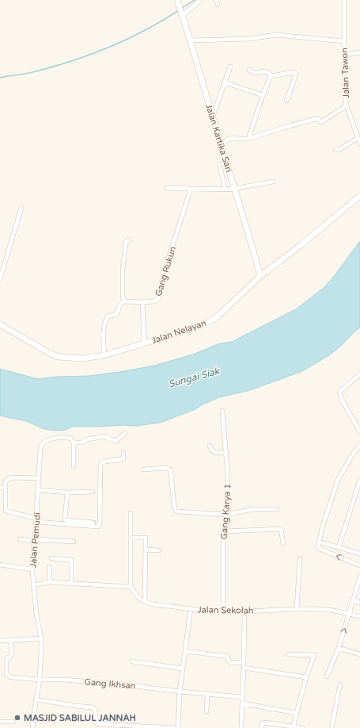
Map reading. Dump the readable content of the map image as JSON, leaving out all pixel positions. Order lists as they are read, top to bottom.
{
  "streets": {
    "main road": ["Jalan Kartika Sari", "Jalan Nelayan"],
    "street": [
      "Jalan Tawon",
      "Gang Rukun",
      "Gang Karya 1",
      "Jalan Pemudi",
      "Jalan Sekolah",
      "Gang Ikhsan"
    ]
  },
  "crossings": [
    ["Jalan Kartika Sari", "Jalan Nelayan"],
    ["Gang Karya 1", "Jalan Sekolah"],
    ["Jalan Pemudi", "Gang Ikhsan"],
    ["Jalan Sekolah", "Gang Ikhsan"]
  ],
  "water": ["Sungai Siak"],
  "places": ["MASJID SABILUL JANNAH"]
}
